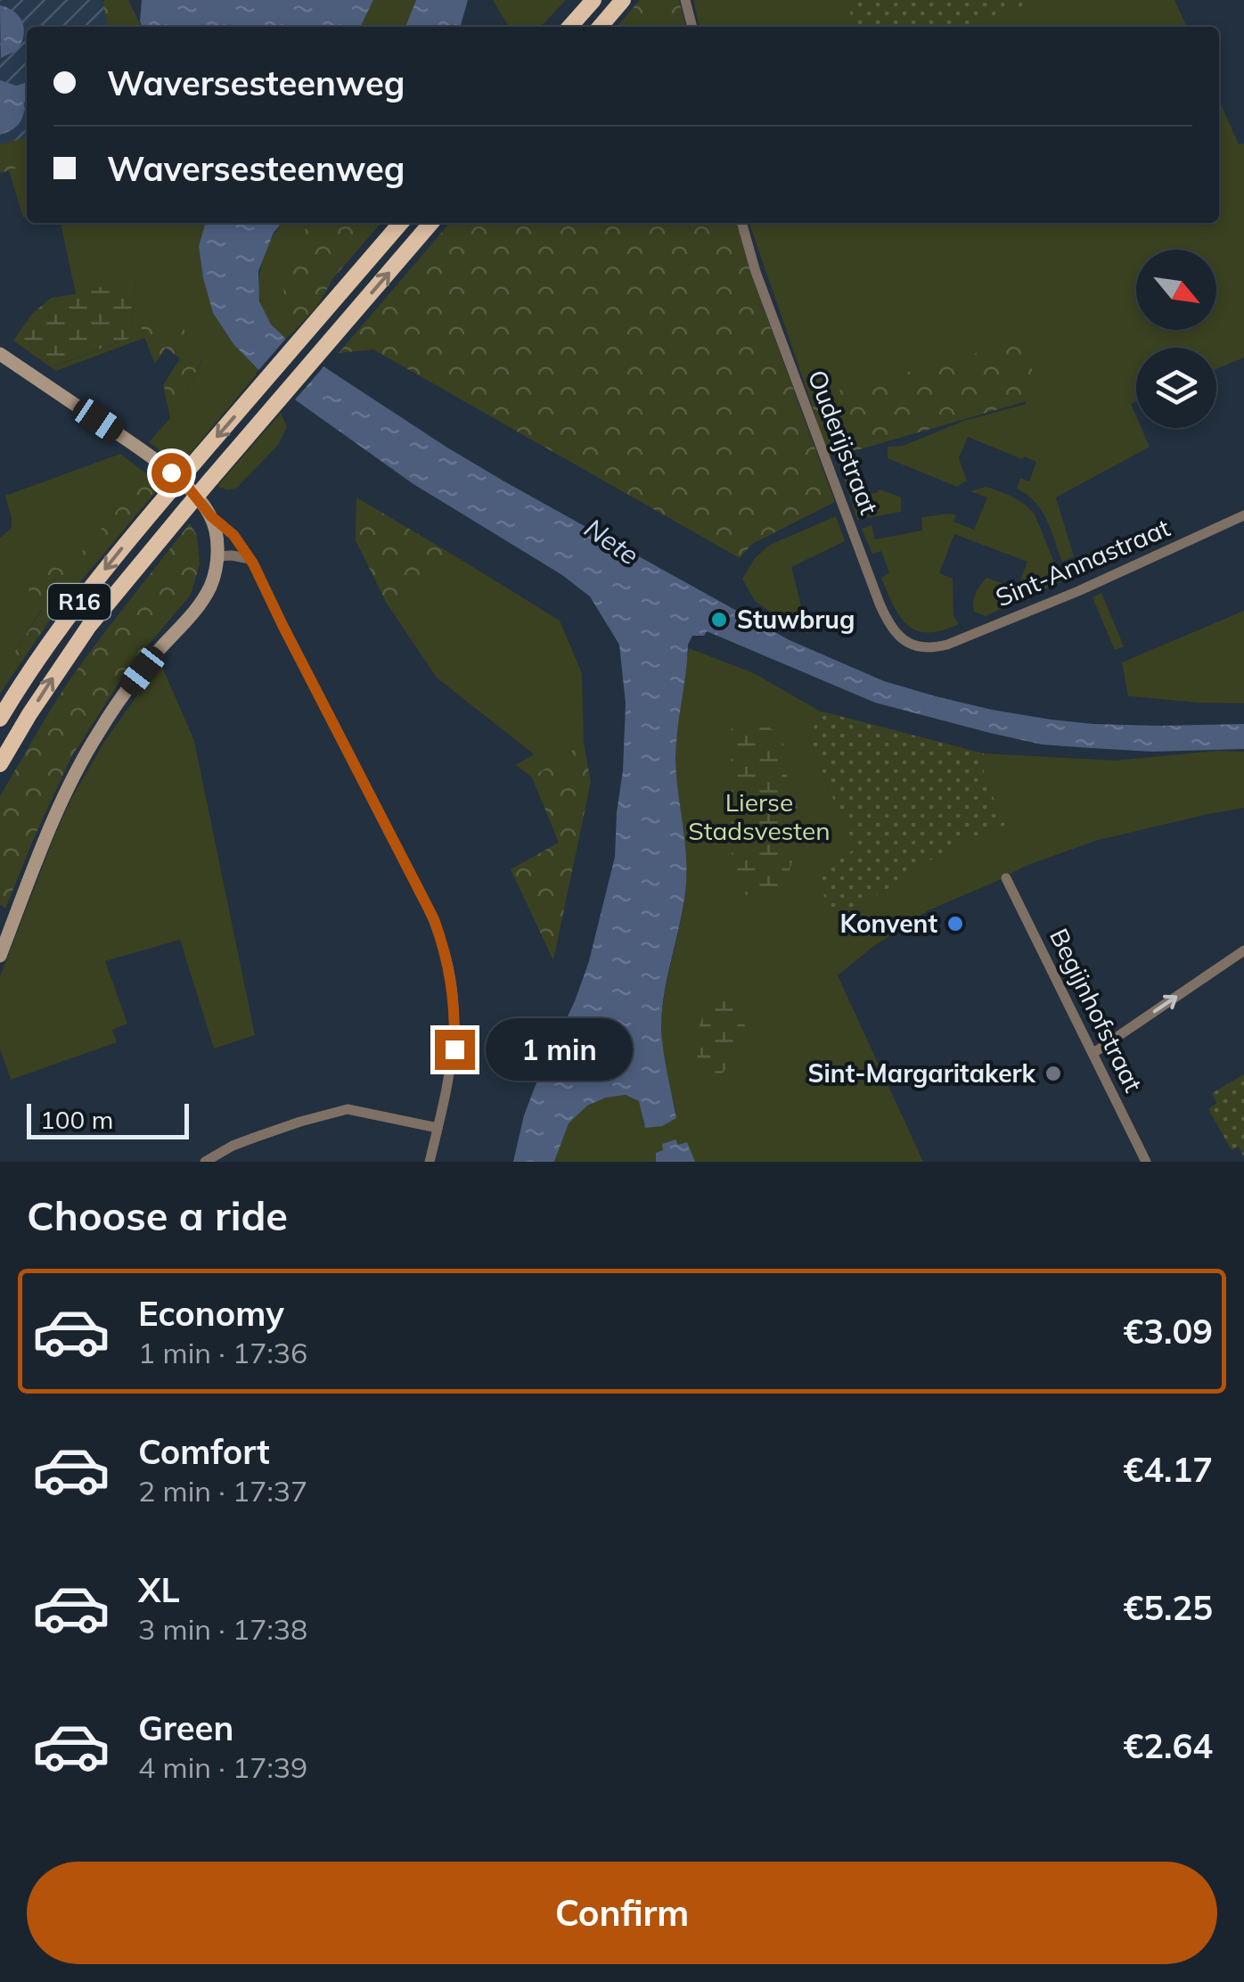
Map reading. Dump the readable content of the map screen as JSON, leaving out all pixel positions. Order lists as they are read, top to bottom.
{
  "streets": {
    "highway": ["R16"],
    "street": ["Ouderijstraat", "Sint-Annastraat", "Begijnhofstraat"]
  },
  "crossings": [
    ["Ouderijstraat", "Sint-Annastraat"]
  ],
  "water": ["Nete"],
  "parks": ["Lierse Stadsvesten"],
  "places": ["Stuwbrug", "Konvent", "Sint-Margaritakerk"],
  "scale_bar": "100 m",
  "north": "bottom right",
  "page": {
    "banner": ["Waversesteenweg", "Waversesteenweg"],
    "bubble": "1 min",
    "scale": "100 m",
    "heading": "Choose a ride",
    "list": [
      {
        "name": "Economy",
        "note": "1 min · 17:36",
        "value": "€3.09"
      },
      {
        "name": "Comfort",
        "note": "2 min · 17:37",
        "value": "€4.17"
      },
      {
        "name": "XL",
        "note": "3 min · 17:38",
        "value": "€5.25"
      },
      {
        "name": "Green",
        "note": "4 min · 17:39",
        "value": "€2.64"
      }
    ],
    "buttons": "Confirm"
  }
}
